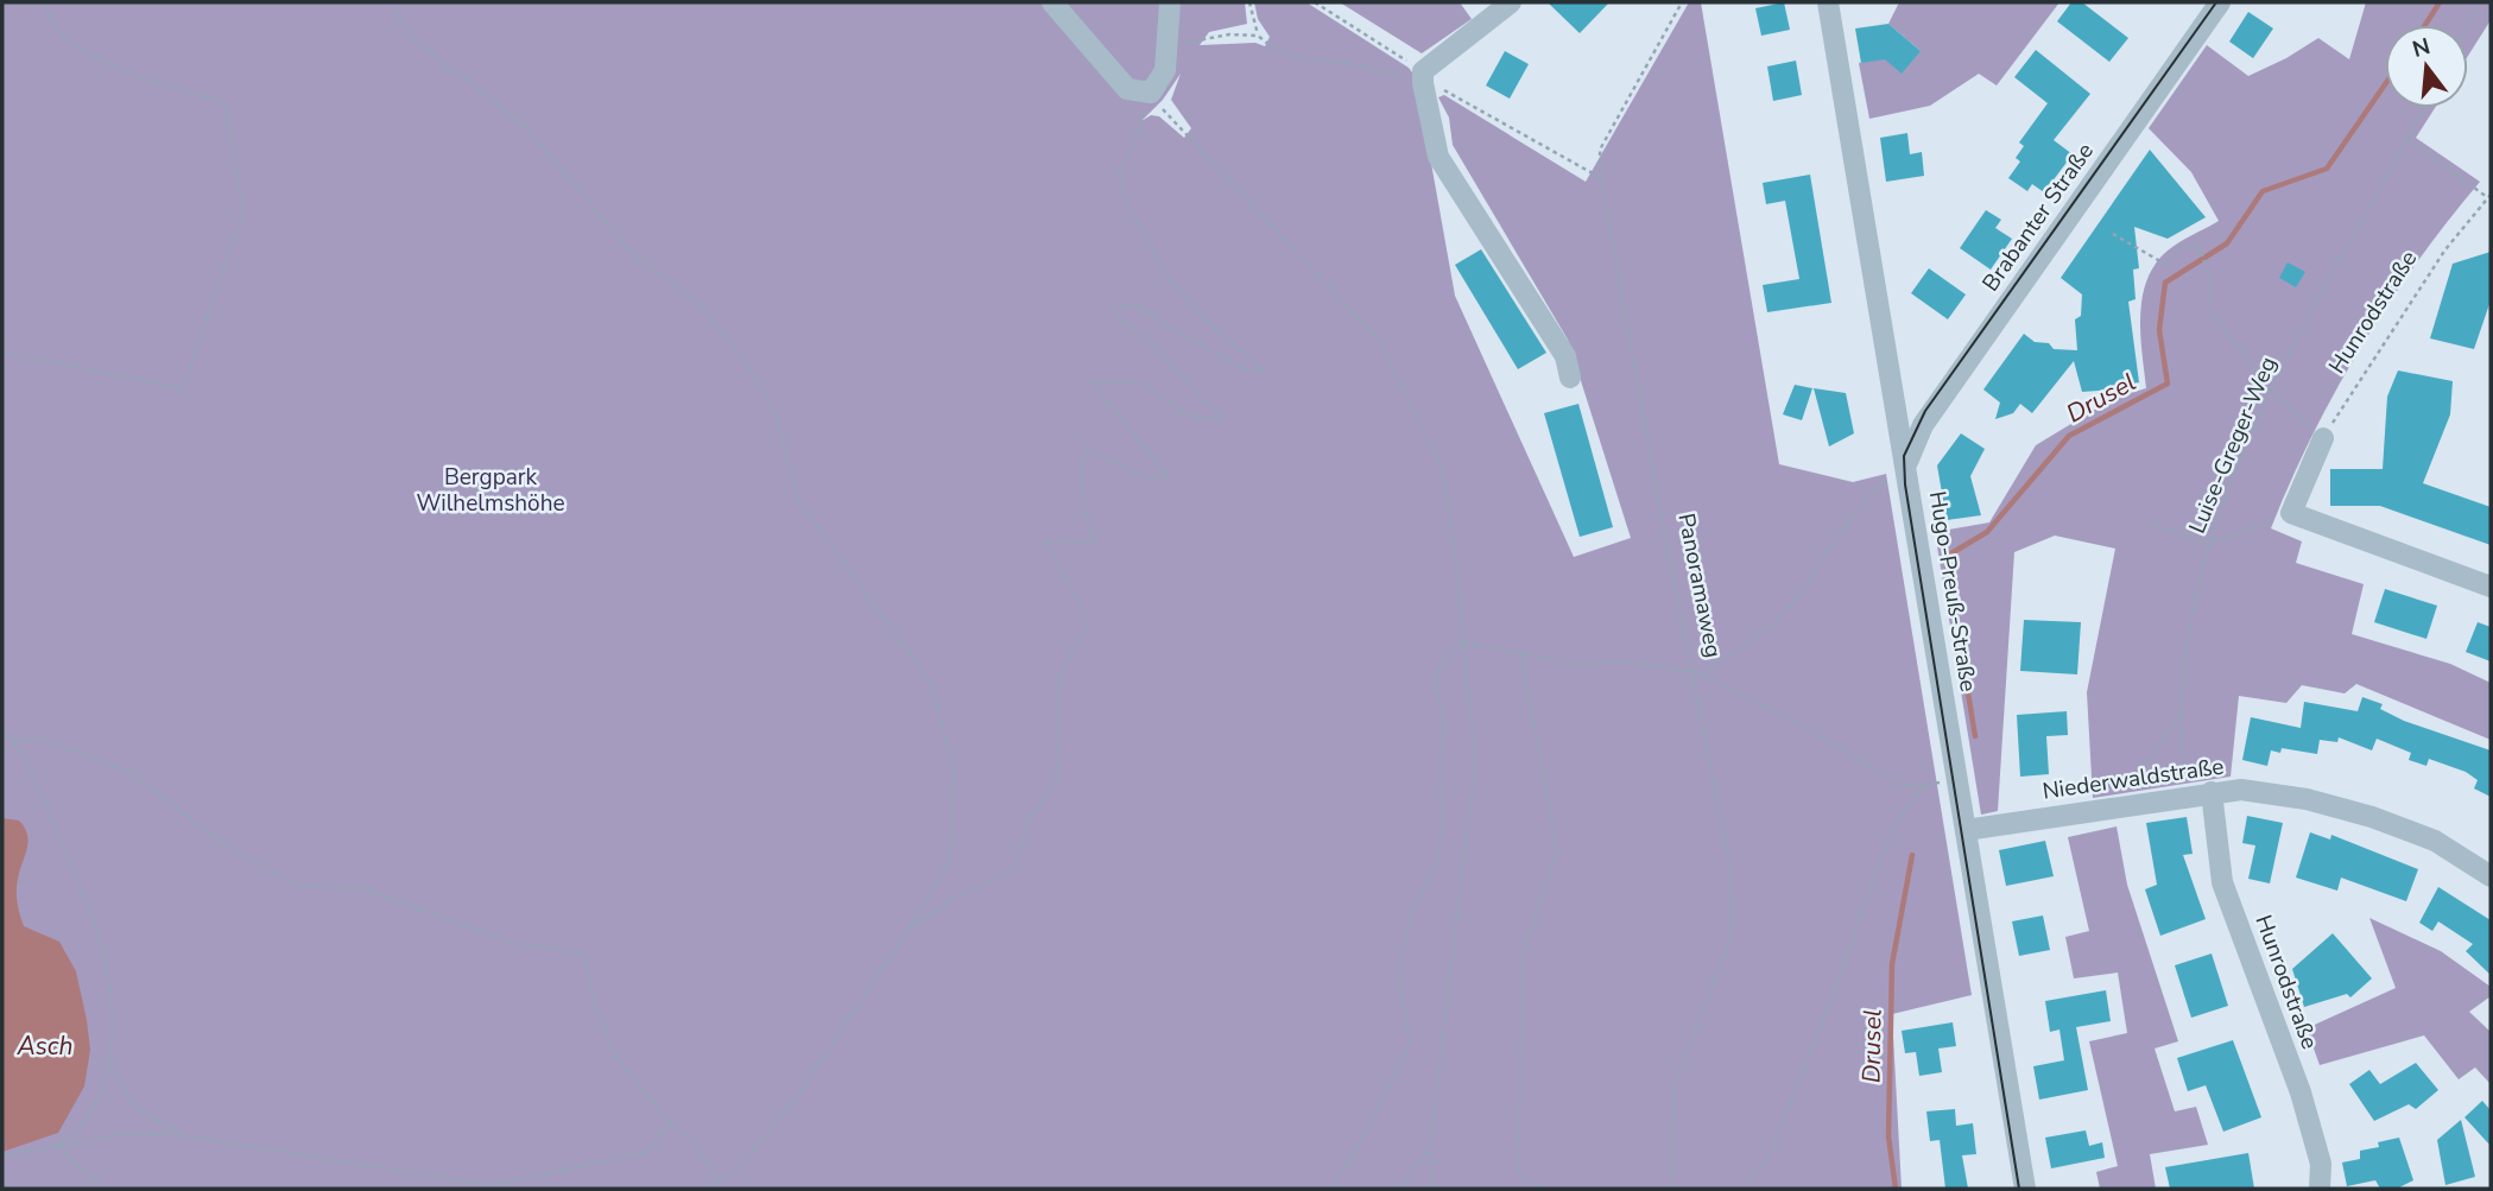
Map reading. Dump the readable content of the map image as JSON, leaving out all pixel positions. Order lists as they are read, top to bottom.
{
  "streets": {
    "street": [
      "Brabanter Straße",
      "Hunrodstraße",
      "Hugo-Preuß-Straße",
      "Niederwaldstraße"
    ],
    "path": ["Luise-Greger-Weg", "Panoramaweg"]
  },
  "crossings": [
    ["Brabanter Straße", "Hugo-Preuß-Straße"],
    ["Hunrodstraße", "Niederwaldstraße"],
    ["Luise-Greger-Weg", "Niederwaldstraße"],
    ["Hugo-Preuß-Straße", "Niederwaldstraße"]
  ],
  "water": ["Drusel", "Asch"],
  "parks": ["Bergpark Wilhelmshöhe"],
  "north": "top"
}
